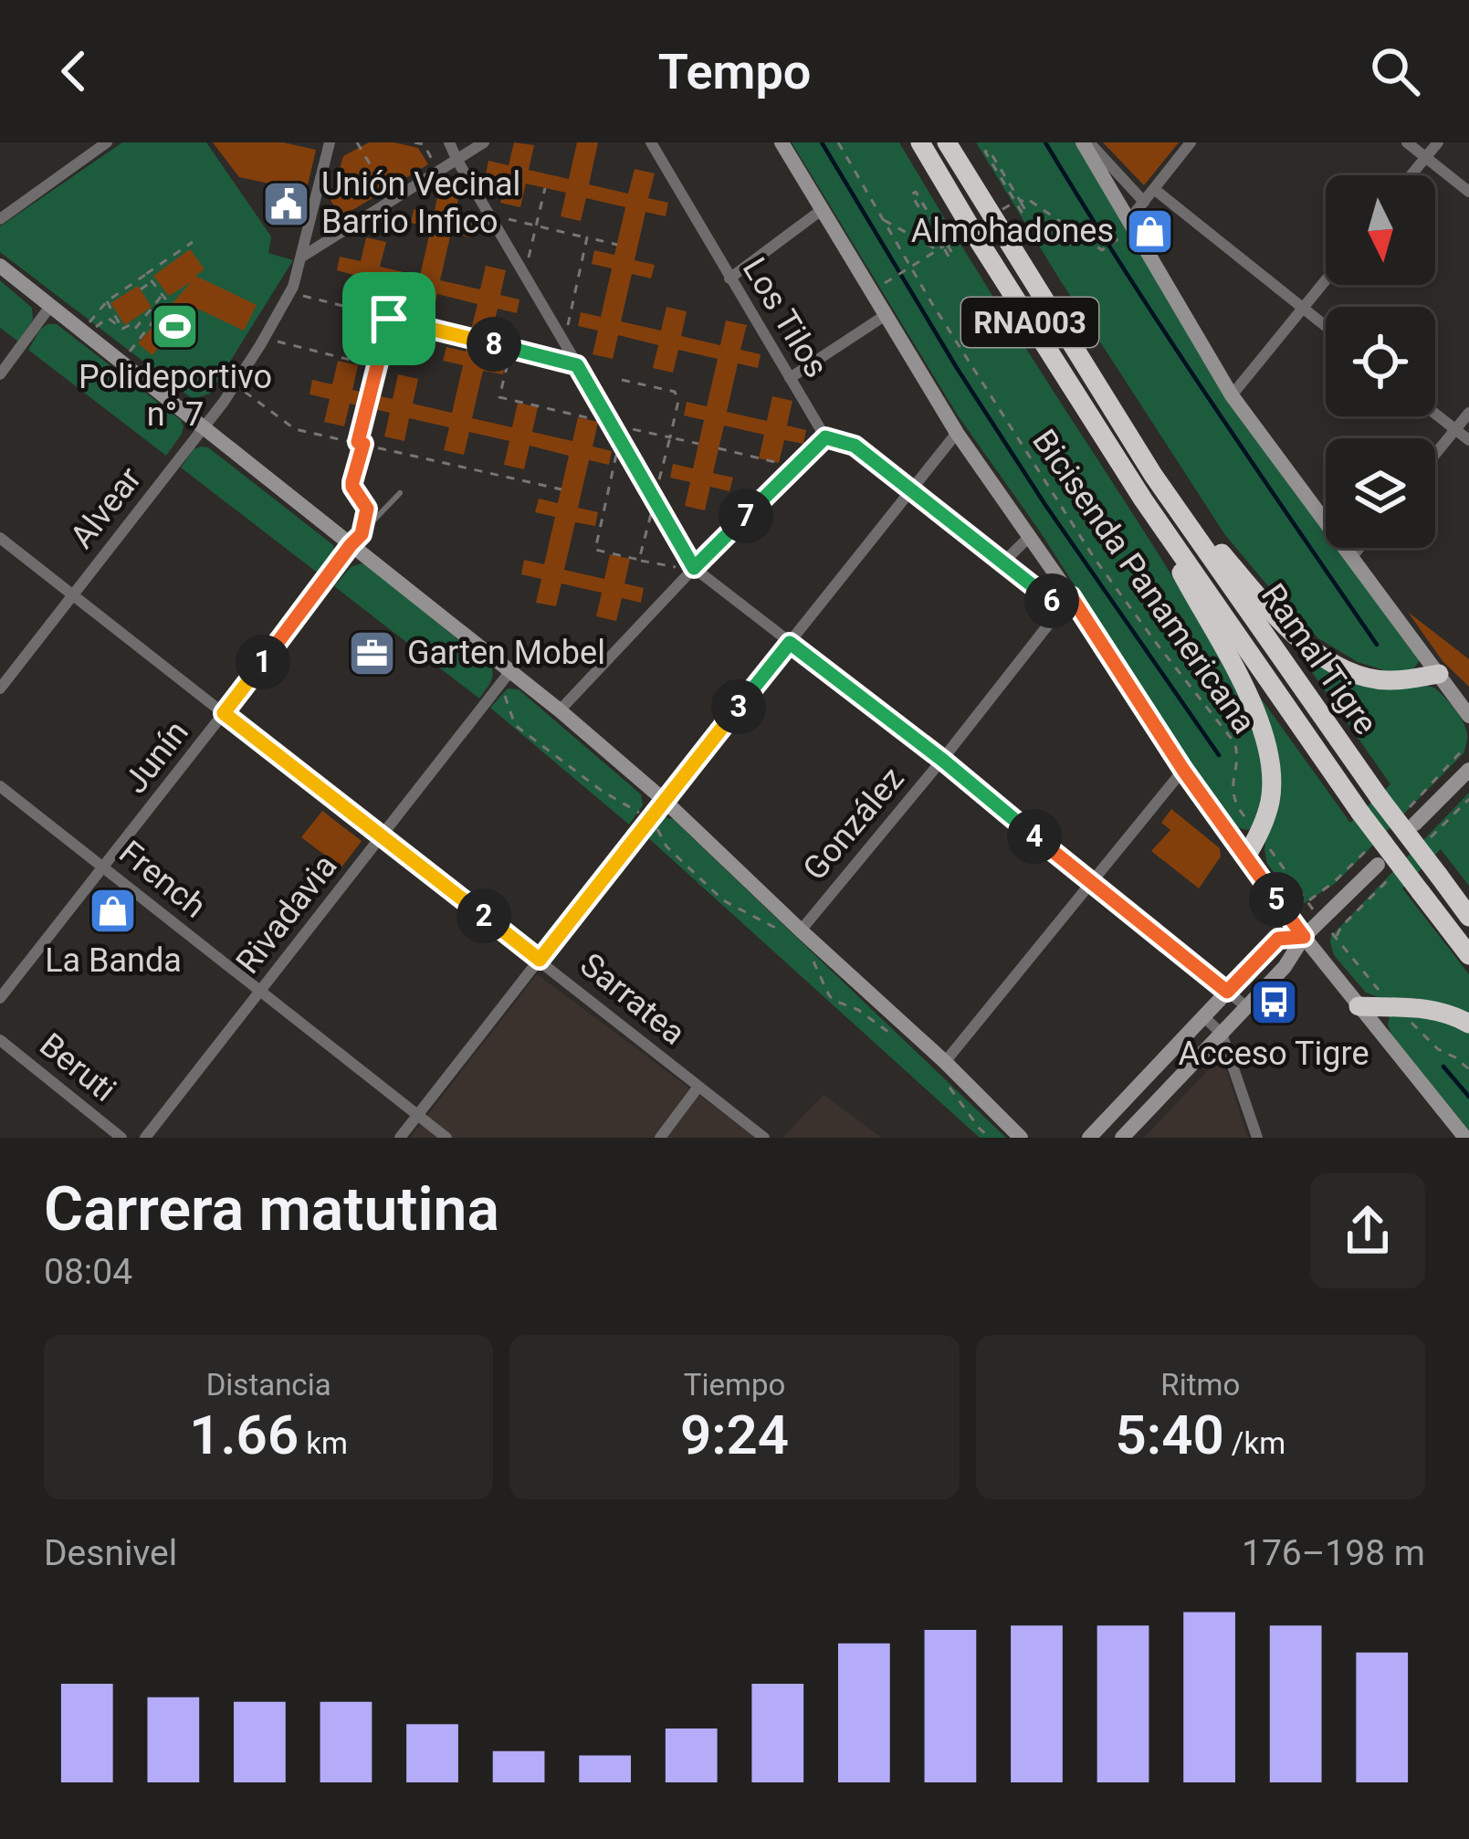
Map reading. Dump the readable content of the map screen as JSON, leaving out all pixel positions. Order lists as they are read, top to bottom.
{
  "streets": {
    "highway": ["RNA003", "Ramal Tigre"],
    "street": [
      "Los Tilos",
      "Alvear",
      "Junín",
      "González",
      "French",
      "Rivadavia",
      "Sarratea",
      "Beruti"
    ],
    "path": ["Bicisenda Panamericana"]
  },
  "crossings": [
    ["RNA003", "Ramal Tigre"],
    ["Alvear", "Sarratea"],
    ["Junín", "French"],
    ["Junín", "Sarratea"],
    ["French", "Rivadavia"],
    ["Rivadavia", "Sarratea"]
  ],
  "places": {
    "public building": ["Unión Vecinal Barrio Infico"],
    "shop": ["Almohadones", "La Banda"],
    "sports": ["Polideportivo n° 7"],
    "office": ["Garten Mobel"],
    "bus stop": ["Acceso Tigre"]
  },
  "north": "bottom",
  "page": {
    "header": "Tempo",
    "pins": [
      "8",
      "7",
      "6",
      "1",
      "3",
      "4",
      "5",
      "2"
    ],
    "heading": ["Carrera matutina", "08:04"],
    "stats": [
      ["Distancia", "1.66 km"],
      ["Tiempo", "9:24"],
      ["Ritmo", "5:40 /km"]
    ],
    "chart": ["Desnivel", "176–198 m"]
  }
}
